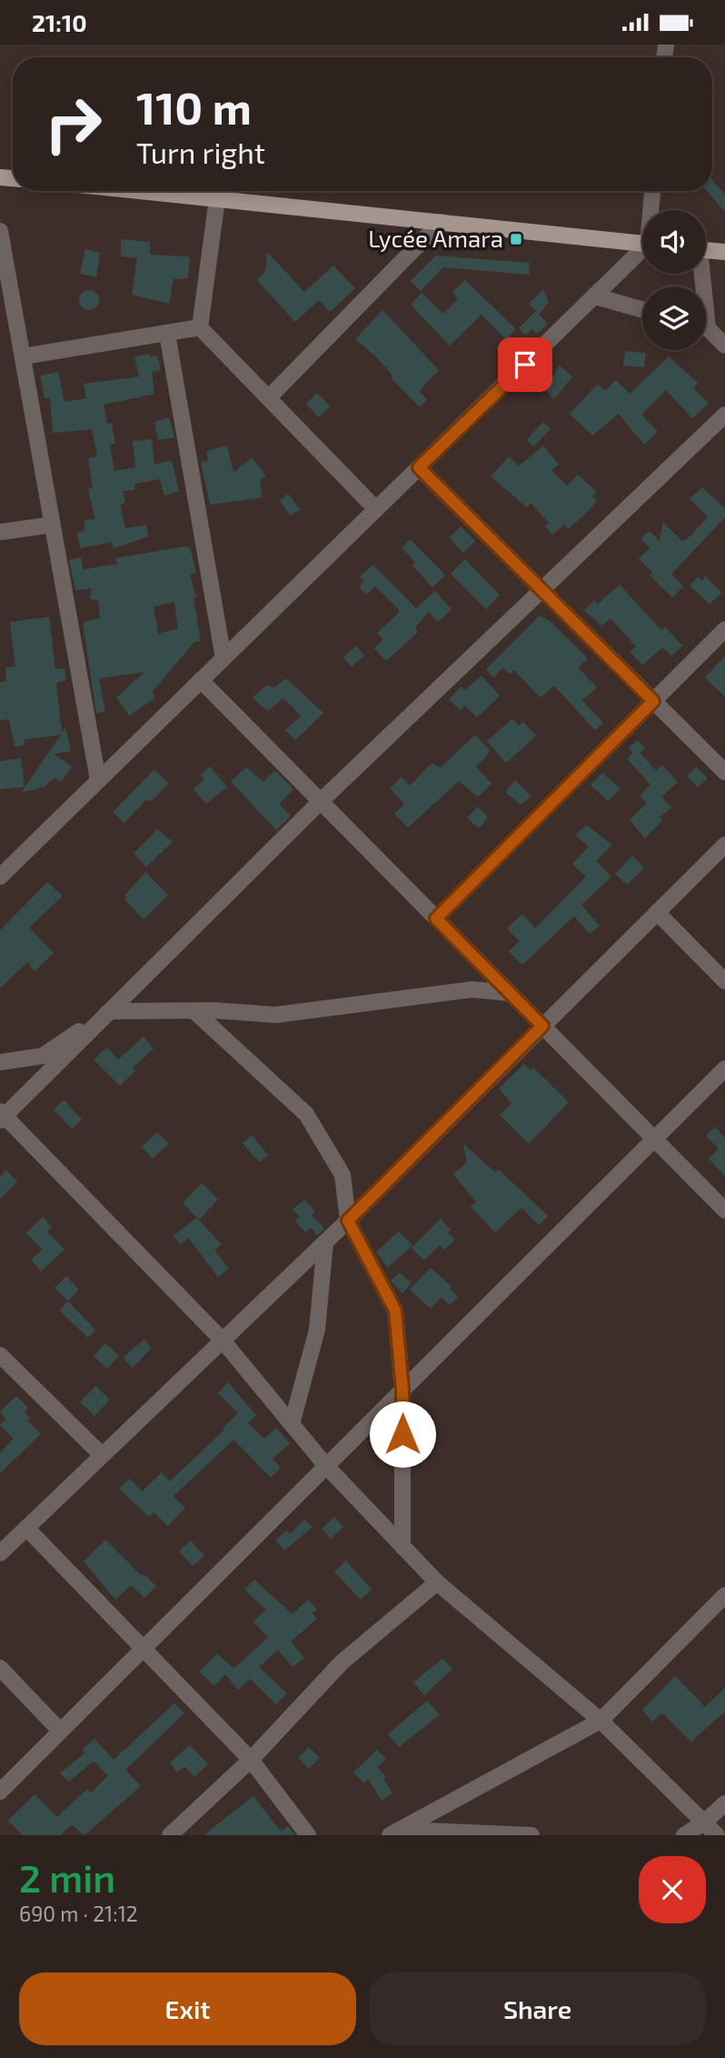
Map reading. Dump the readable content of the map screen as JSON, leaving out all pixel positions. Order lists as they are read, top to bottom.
{
  "places": {
    "transit": ["Lycée Amara"]
  },
  "page": {
    "status": "21:10",
    "turn": ["110 m", "Turn right"],
    "heading": ["2 min", "690 m · 21:12"],
    "buttons": ["Exit", "Share"]
  }
}
